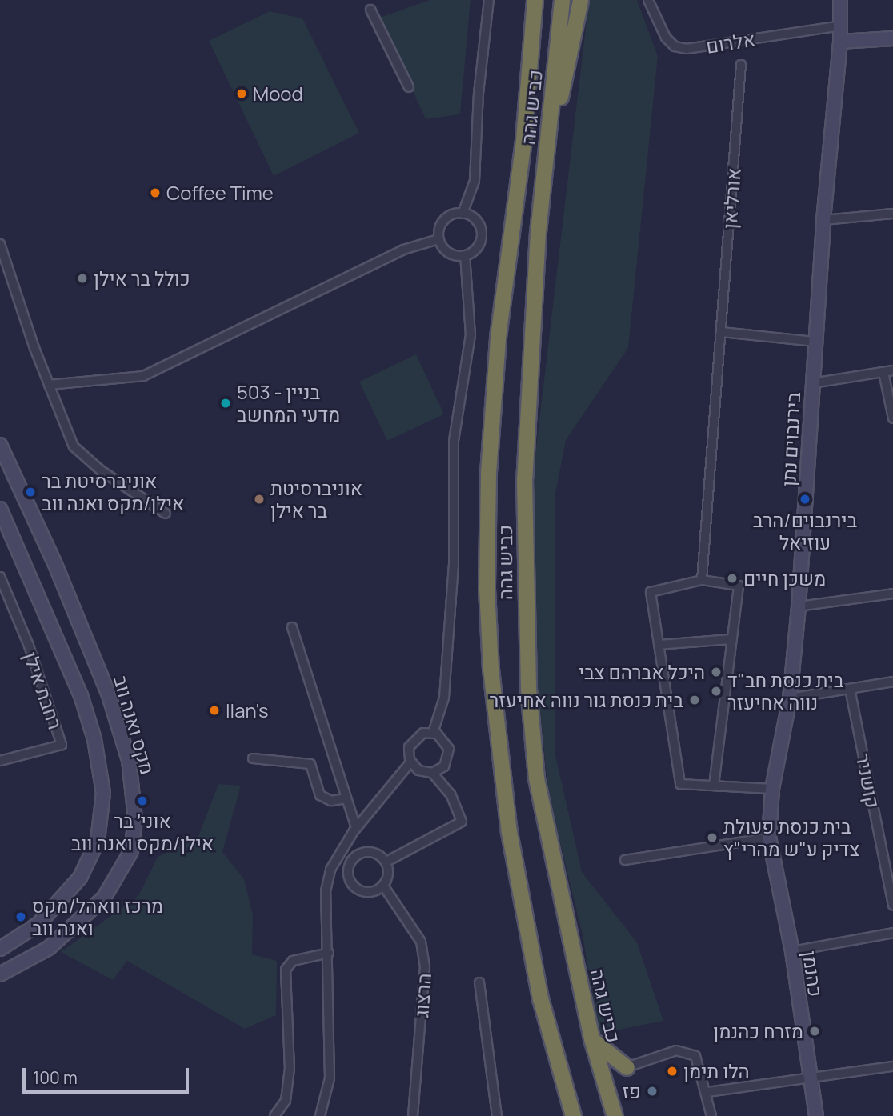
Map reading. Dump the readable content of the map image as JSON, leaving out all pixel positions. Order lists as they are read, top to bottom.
{
  "streets": {
    "highway": ["כביש גהה"],
    "street": [
      "אלרום",
      "אורליאן",
      "בירנבוים נתן",
      "רחבת אילן",
      "מקס ואנה ווב",
      "קושניר",
      "כהנמן",
      "הרצוג"
    ]
  },
  "crossings": [
    ["אלרום", "בירנבוים נתן"],
    ["בירנבוים נתן", "כהנמן"]
  ],
  "places": [
    "Mood",
    "Coffee Time",
    "כולל בר אילן",
    "503 - בניין מדעי המחשב",
    "אוניברסיטת בר אילן/מקס ואנה ווב",
    "אוניברסיטת בר אילן",
    "בירנבוים/הרב עוזיאל",
    "משכן חיים",
    "היכל אברהם צבי",
    "בית כנסת חב\"ד נווה אחיעזר",
    "בית כנסת גור נווה אחיעזר",
    "Ilan's",
    "אוני׳ בר אילן/מקס ואנה ווב",
    "בית כנסת פעולת צדיק ע\"ש מהרי\"ץ",
    "מרכז וואהל/מקס ואנה ווב",
    "מזרח כהנמן",
    "הלו תימן",
    "פז"
  ],
  "scale_bar": "100 m"
}
